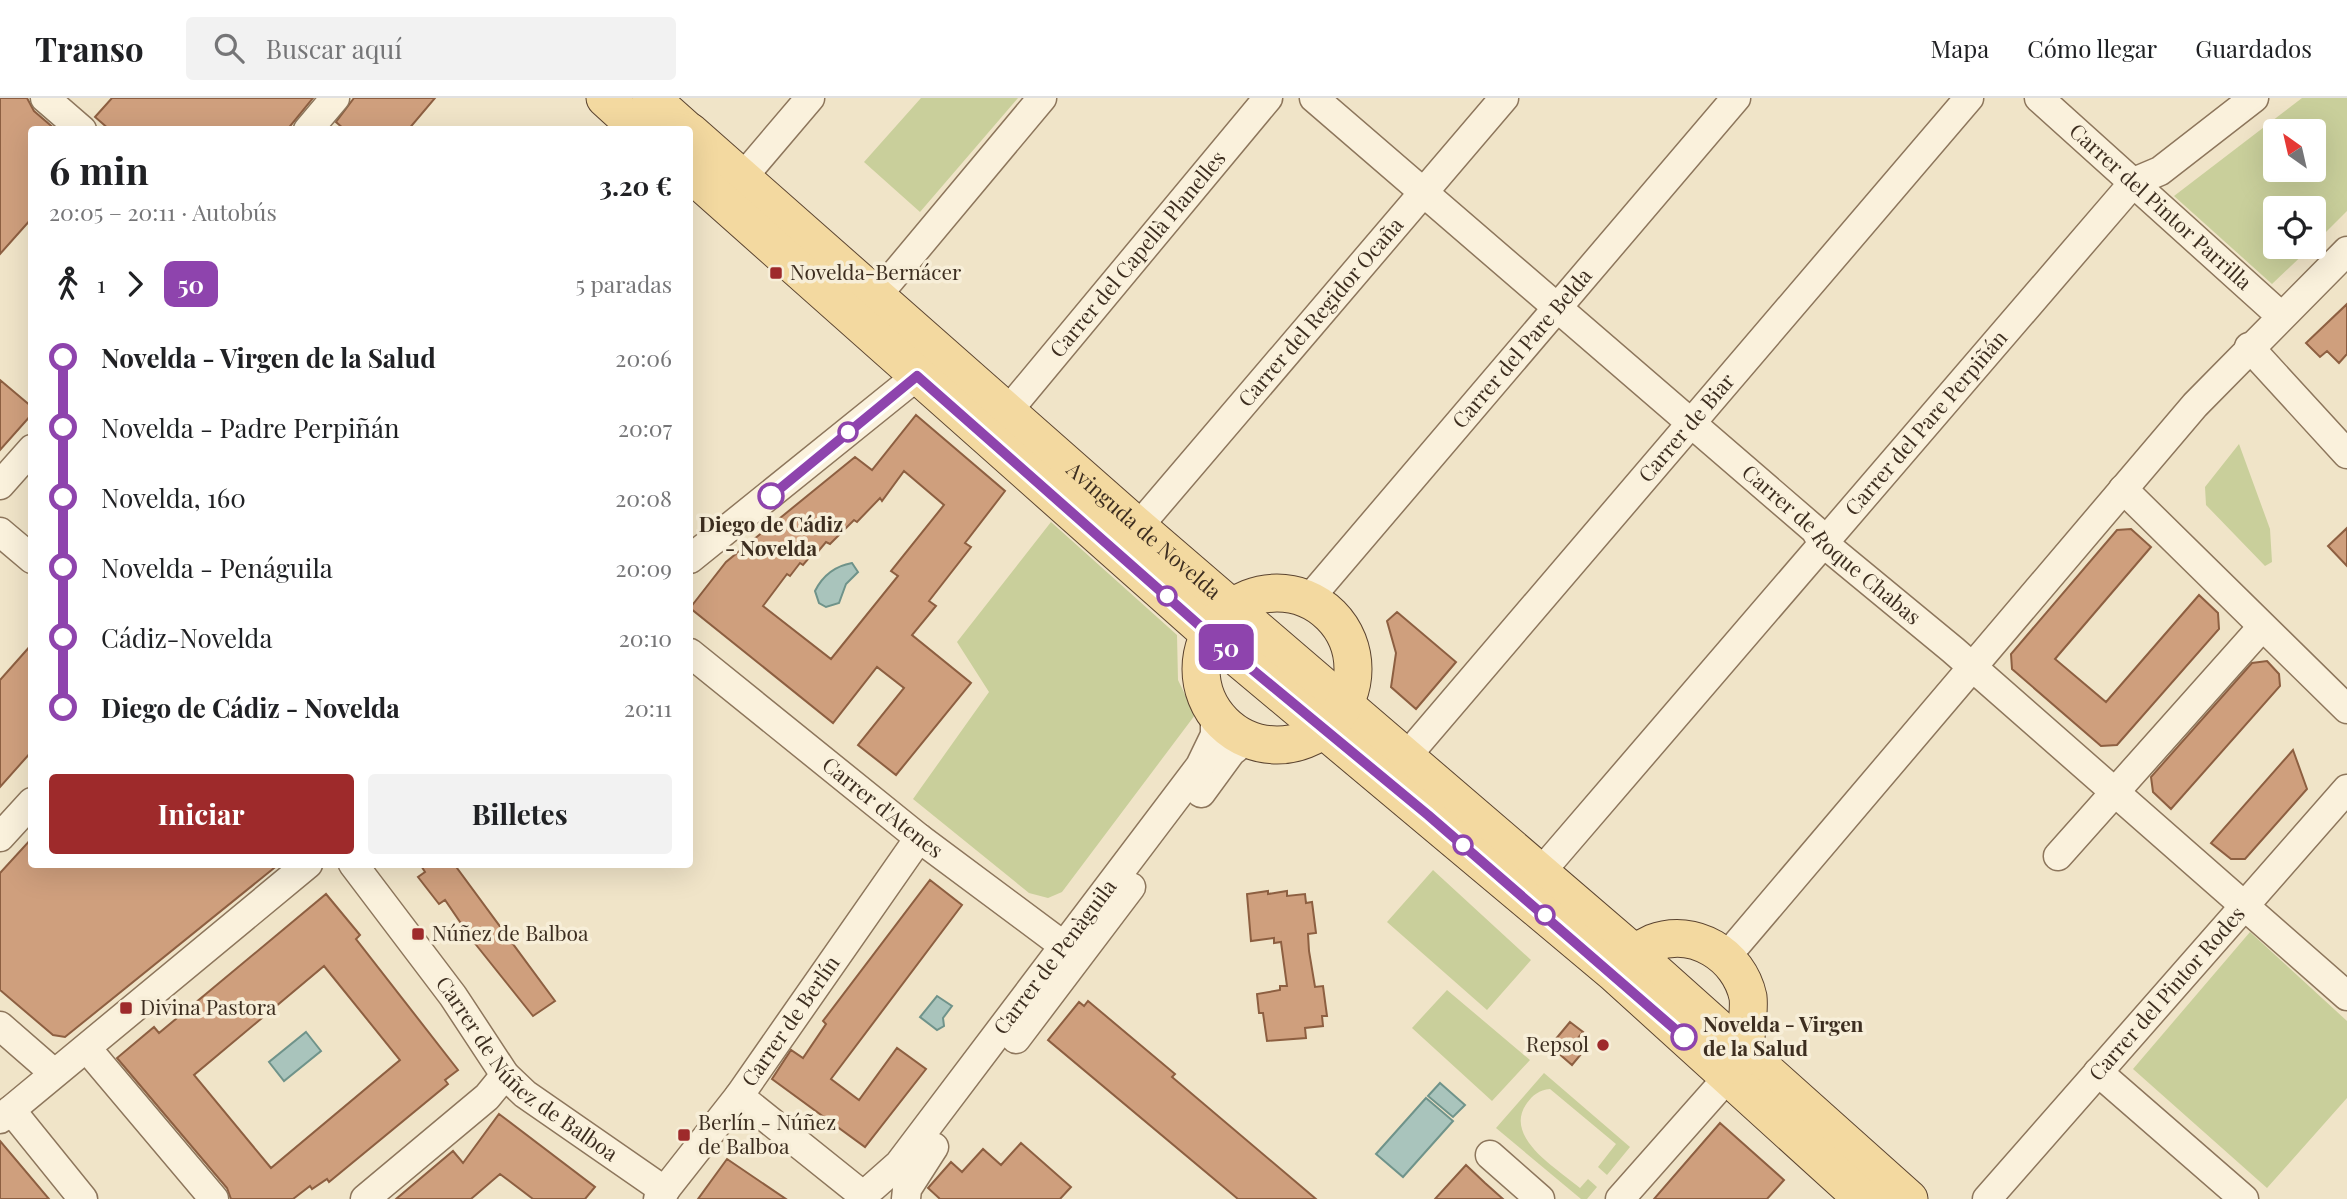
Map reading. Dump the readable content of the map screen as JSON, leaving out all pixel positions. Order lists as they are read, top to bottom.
{
  "streets": {
    "main road": ["Avinguda de Novelda"],
    "street": [
      "Carrer del Pintor Parrilla",
      "Carrer del Capellà Planelles",
      "Carrer del Regidor Ocaña",
      "Carrer del Pare Belda",
      "Carrer del Pare Perpiñán",
      "Carrer de Biar",
      "Carrer de Roque Chabas",
      "Carrer d'Atenes",
      "Carrer de Penàguila",
      "Carrer del Pintor Rodes",
      "Carrer de Berlín",
      "Carrer de Núñez de Balboa"
    ]
  },
  "crossings": [
    ["Carrer del Pintor Parrilla", "Carrer del Pare Perpiñán"],
    ["Carrer del Capellà Planelles", "Avinguda de Novelda"],
    ["Carrer del Regidor Ocaña", "Avinguda de Novelda"],
    ["Carrer del Regidor Ocaña", "Carrer de Roque Chabas"],
    ["Carrer del Pare Belda", "Carrer de Roque Chabas"],
    ["Carrer del Pare Perpiñán", "Avinguda de Novelda"],
    ["Carrer del Pare Perpiñán", "Carrer de Roque Chabas"],
    ["Carrer de Biar", "Avinguda de Novelda"],
    ["Carrer de Biar", "Carrer de Roque Chabas"],
    ["Carrer de Roque Chabas", "Carrer del Pintor Rodes"],
    ["Carrer d'Atenes", "Carrer de Penàguila"],
    ["Carrer d'Atenes", "Carrer de Berlín"],
    ["Carrer de Berlín", "Carrer de Núñez de Balboa"]
  ],
  "places": {
    "transit": [
      "Novelda-Bernácer",
      "Núñez de Balboa",
      "Divina Pastora",
      "Berlín - Núñez de Balboa"
    ],
    "other": ["Diego de Cádiz - Novelda", "Novelda - Virgen de la Salud", "Repsol"]
  },
  "lines": ["bus line 50"],
  "north": "top left",
  "page": {
    "header": "Transo",
    "search": "Buscar aquí",
    "nav": ["Mapa", "Cómo llegar", "Guardados"],
    "on_map": "50",
    "heading": ["6 min", "20:05 – 20:11 · Autobús", "3.20 €"],
    "legs": ["1", "50", "5 paradas"],
    "list": [
      {
        "name": "Novelda - Virgen de la Salud",
        "value": "20:06"
      },
      {
        "name": "Novelda - Padre Perpiñán",
        "value": "20:07"
      },
      {
        "name": "Novelda, 160",
        "value": "20:08"
      },
      {
        "name": "Novelda - Penáguila",
        "value": "20:09"
      },
      {
        "name": "Cádiz-Novelda",
        "value": "20:10"
      },
      {
        "name": "Diego de Cádiz - Novelda",
        "value": "20:11"
      }
    ],
    "buttons": ["Iniciar", "Billetes"]
  }
}
